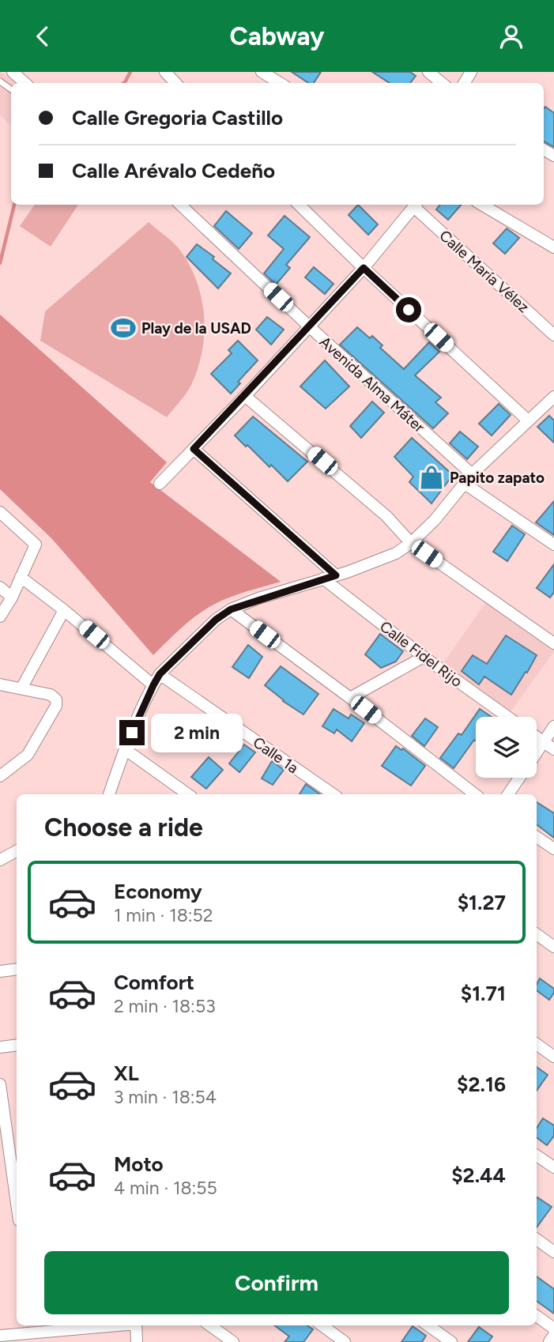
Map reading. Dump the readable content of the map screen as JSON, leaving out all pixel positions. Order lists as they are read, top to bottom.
{
  "streets": {
    "street": [
      "Calle María Vélez",
      "Avenida Alma Máter",
      "Calle Fidel Rijo",
      "Calle 1a"
    ]
  },
  "places": {
    "sports": ["Play de la USAD"],
    "shop": ["Papito zapato"]
  },
  "page": {
    "header": "Cabway",
    "banner": ["Calle Gregoria Castillo", "Calle Arévalo Cedeño"],
    "bubble": "2 min",
    "heading": "Choose a ride",
    "list": [
      {
        "name": "Economy",
        "note": "1 min · 18:52",
        "value": "$1.27"
      },
      {
        "name": "Comfort",
        "note": "2 min · 18:53",
        "value": "$1.71"
      },
      {
        "name": "XL",
        "note": "3 min · 18:54",
        "value": "$2.16"
      },
      {
        "name": "Moto",
        "note": "4 min · 18:55",
        "value": "$2.44"
      }
    ],
    "buttons": "Confirm"
  }
}
